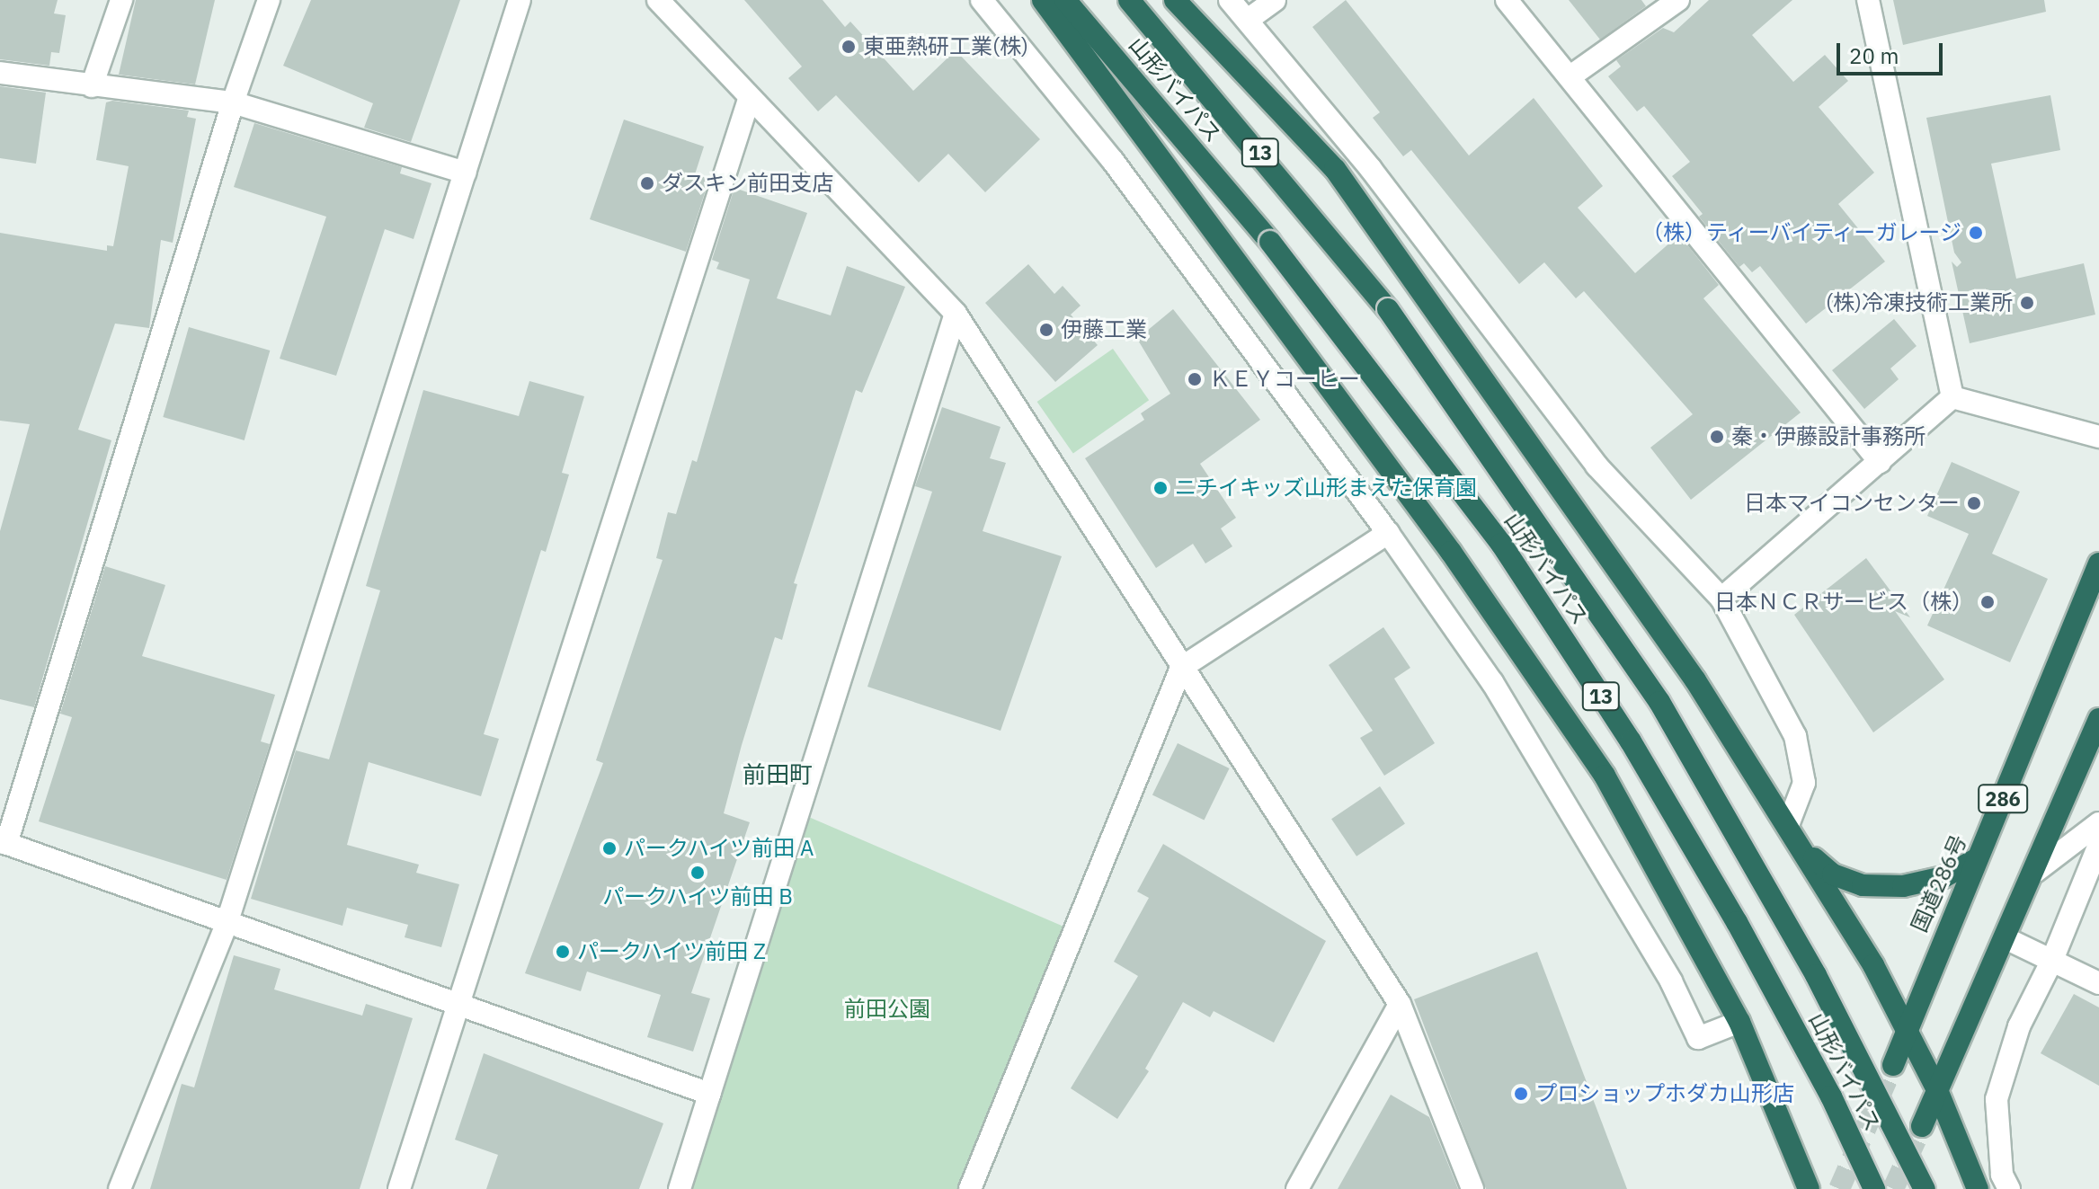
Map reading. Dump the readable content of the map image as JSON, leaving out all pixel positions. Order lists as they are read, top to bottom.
{
  "streets": {
    "highway": [
      "山形バイパス",
      "13",
      "286",
      "国道286号"
    ]
  },
  "districts": ["前田町"],
  "parks": ["前田公園"],
  "places": [
    "東亜熱研工業(株)",
    "ダスキン前田支店",
    "（株）ティーバイティーガレージ",
    "(株)冷凍技術工業所",
    "伊藤工業",
    "ＫＥＹコーヒー",
    "秦・伊藤設計事務所",
    "ニチイキッズ山形まえた保育園",
    "日本マイコンセンター",
    "日本ＮＣＲサービス（株）",
    "パークハイツ前田 A",
    "パークハイツ前田 B",
    "パークハイツ前田 Z",
    "プロショップホダカ山形店"
  ],
  "scale_bar": "20 m"
}
